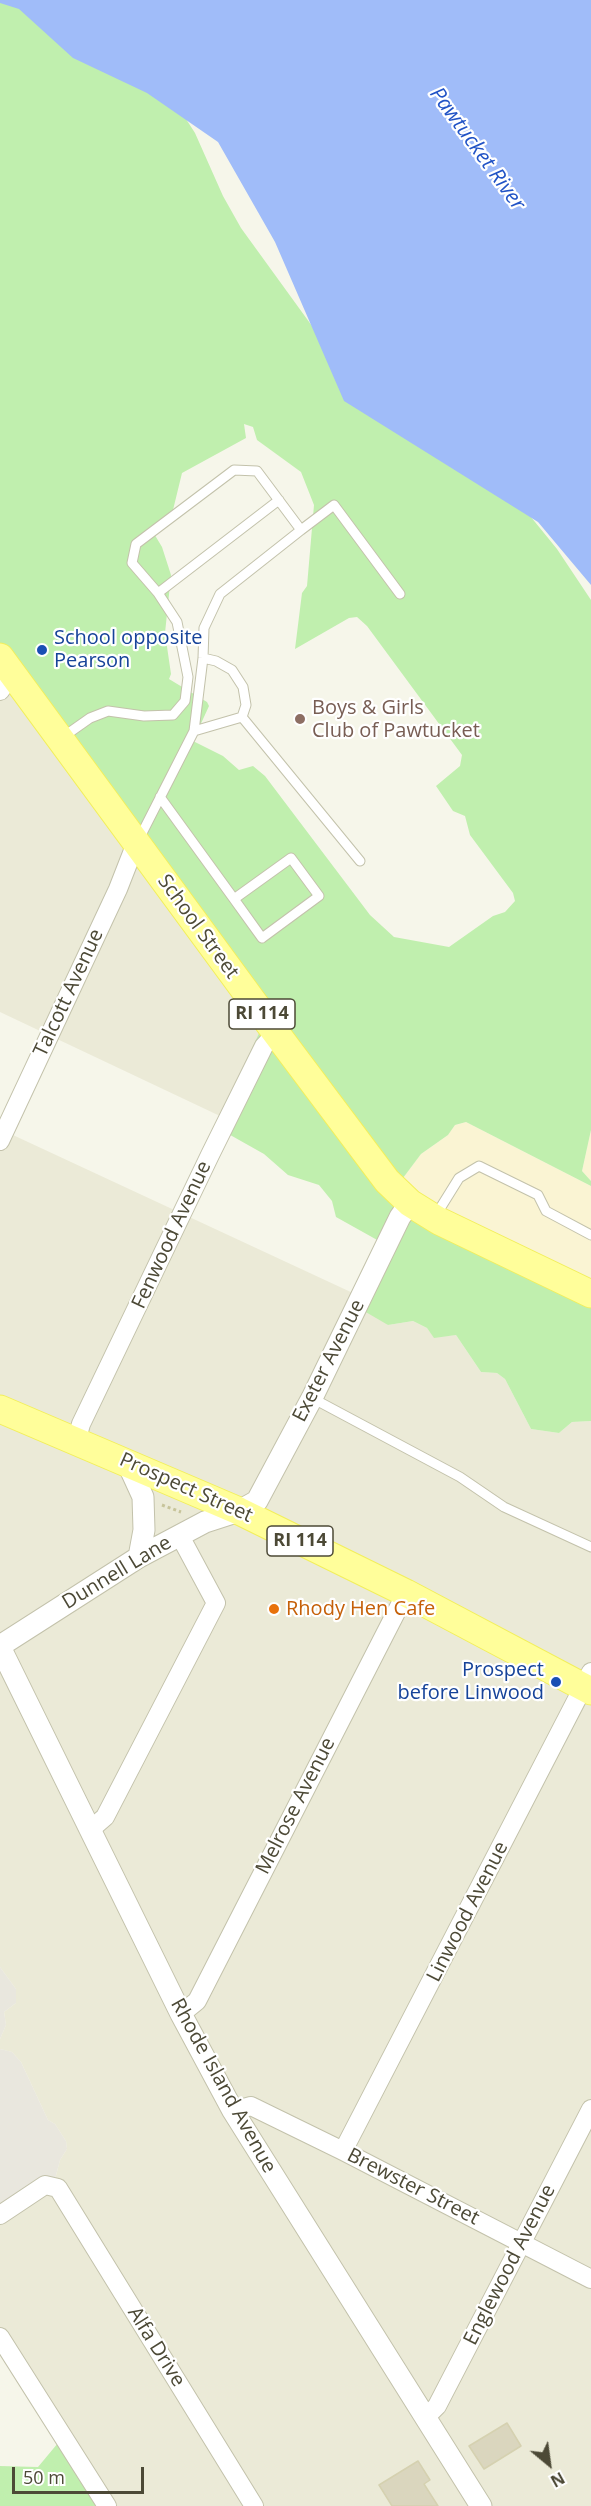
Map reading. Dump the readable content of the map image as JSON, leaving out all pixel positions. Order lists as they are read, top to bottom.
{
  "streets": {
    "main road": ["School Street", "RI 114", "Prospect Street"],
    "street": [
      "Talcott Avenue",
      "Fenwood Avenue",
      "Exeter Avenue",
      "Dunnell Lane",
      "Melrose Avenue",
      "Linwood Avenue",
      "Rhode Island Avenue",
      "Brewster Street",
      "Englewood Avenue",
      "Alfa Drive"
    ]
  },
  "crossings": [
    ["School Street", "Talcott Avenue"],
    ["School Street", "Fenwood Avenue"],
    ["School Street", "Exeter Avenue"],
    ["Fenwood Avenue", "Prospect Street"],
    ["Exeter Avenue", "Prospect Street"],
    ["Exeter Avenue", "Dunnell Lane"],
    ["Prospect Street", "Dunnell Lane"],
    ["Prospect Street", "Melrose Avenue"],
    ["Prospect Street", "Linwood Avenue"],
    ["Dunnell Lane", "Rhode Island Avenue"],
    ["Melrose Avenue", "Rhode Island Avenue"],
    ["Linwood Avenue", "Brewster Street"],
    ["Rhode Island Avenue", "Brewster Street"],
    ["Rhode Island Avenue", "Englewood Avenue"],
    ["Brewster Street", "Englewood Avenue"]
  ],
  "water": ["Pawtucket River"],
  "places": [
    "School opposite Pearson",
    "Boys & Girls Club of Pawtucket",
    "Rhody Hen Cafe",
    "Prospect before Linwood"
  ],
  "scale_bar": "50 m",
  "north": "bottom right"
}
